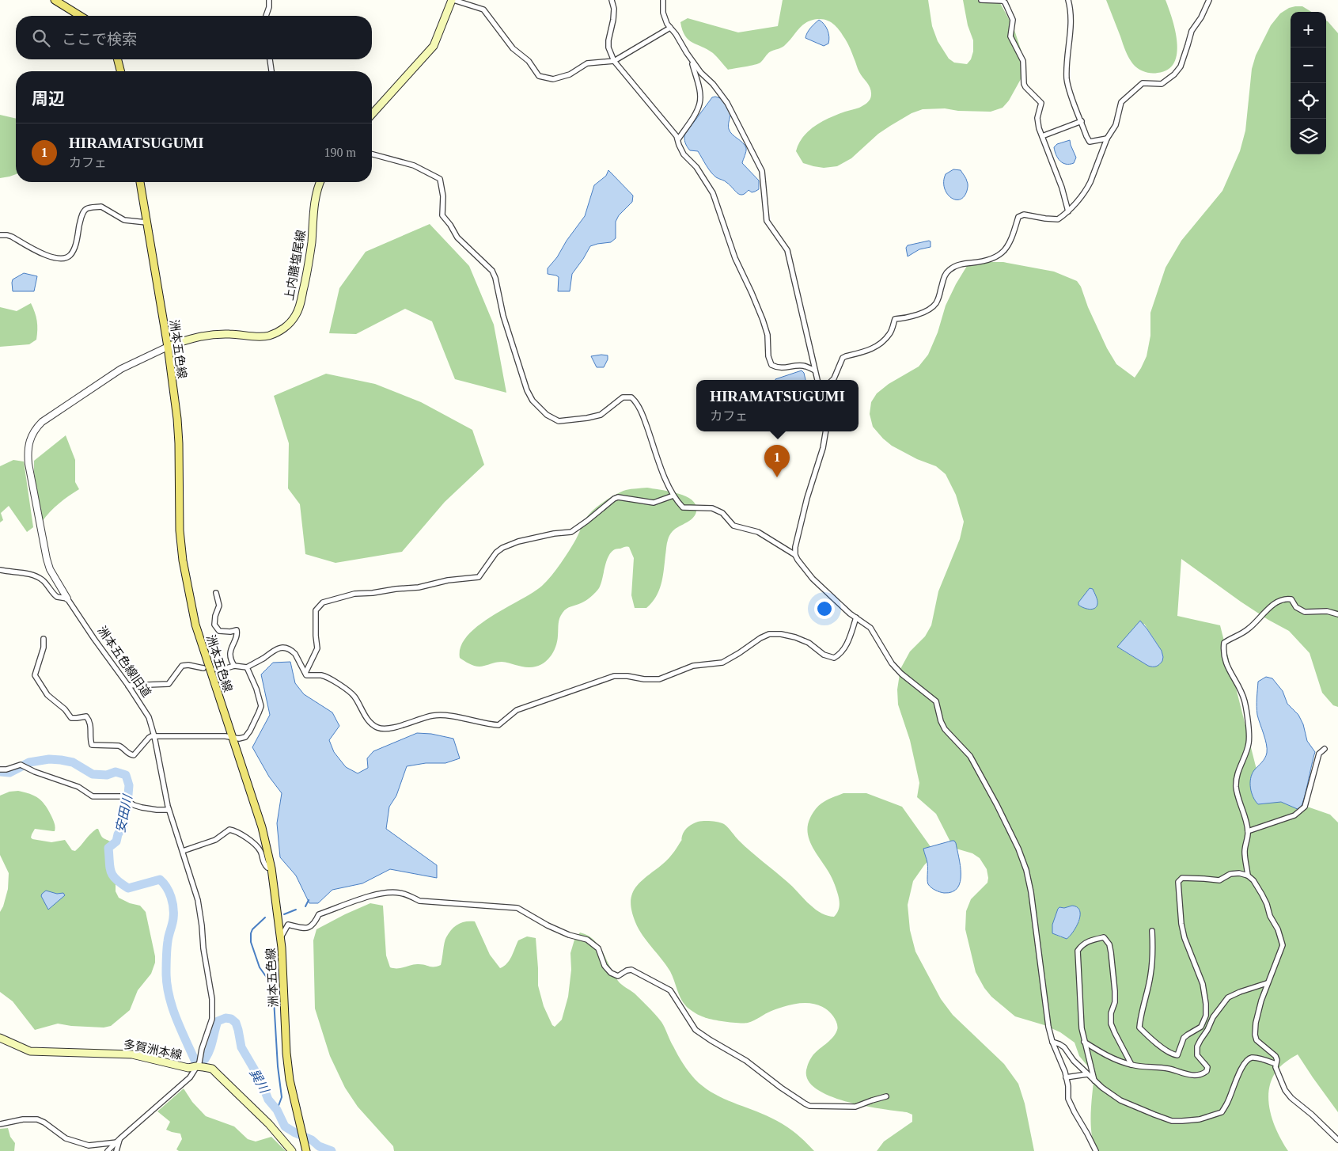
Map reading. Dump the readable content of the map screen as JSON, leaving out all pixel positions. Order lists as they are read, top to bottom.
{
  "streets": {
    "main road": ["上内膳塩尾線", "洲本五色線", "多賀洲本線"],
    "street": ["洲本五色線旧道"]
  },
  "crossings": [
    ["上内膳塩尾線", "洲本五色線"],
    ["上内膳塩尾線", "洲本五色線旧道"],
    ["洲本五色線", "洲本五色線旧道"],
    ["洲本五色線旧道", "多賀洲本線"]
  ],
  "water": ["安田川", "巽川"],
  "page": {
    "map_buttons": ["+", "−"],
    "search": "ここで検索",
    "heading": "周辺",
    "list": [
      {
        "mark": "1",
        "name": "HIRAMATSUGUMI",
        "note": "カフェ",
        "value": "190 m"
      }
    ],
    "popup": ["HIRAMATSUGUMI", "カフェ"],
    "pins": "1"
  }
}
